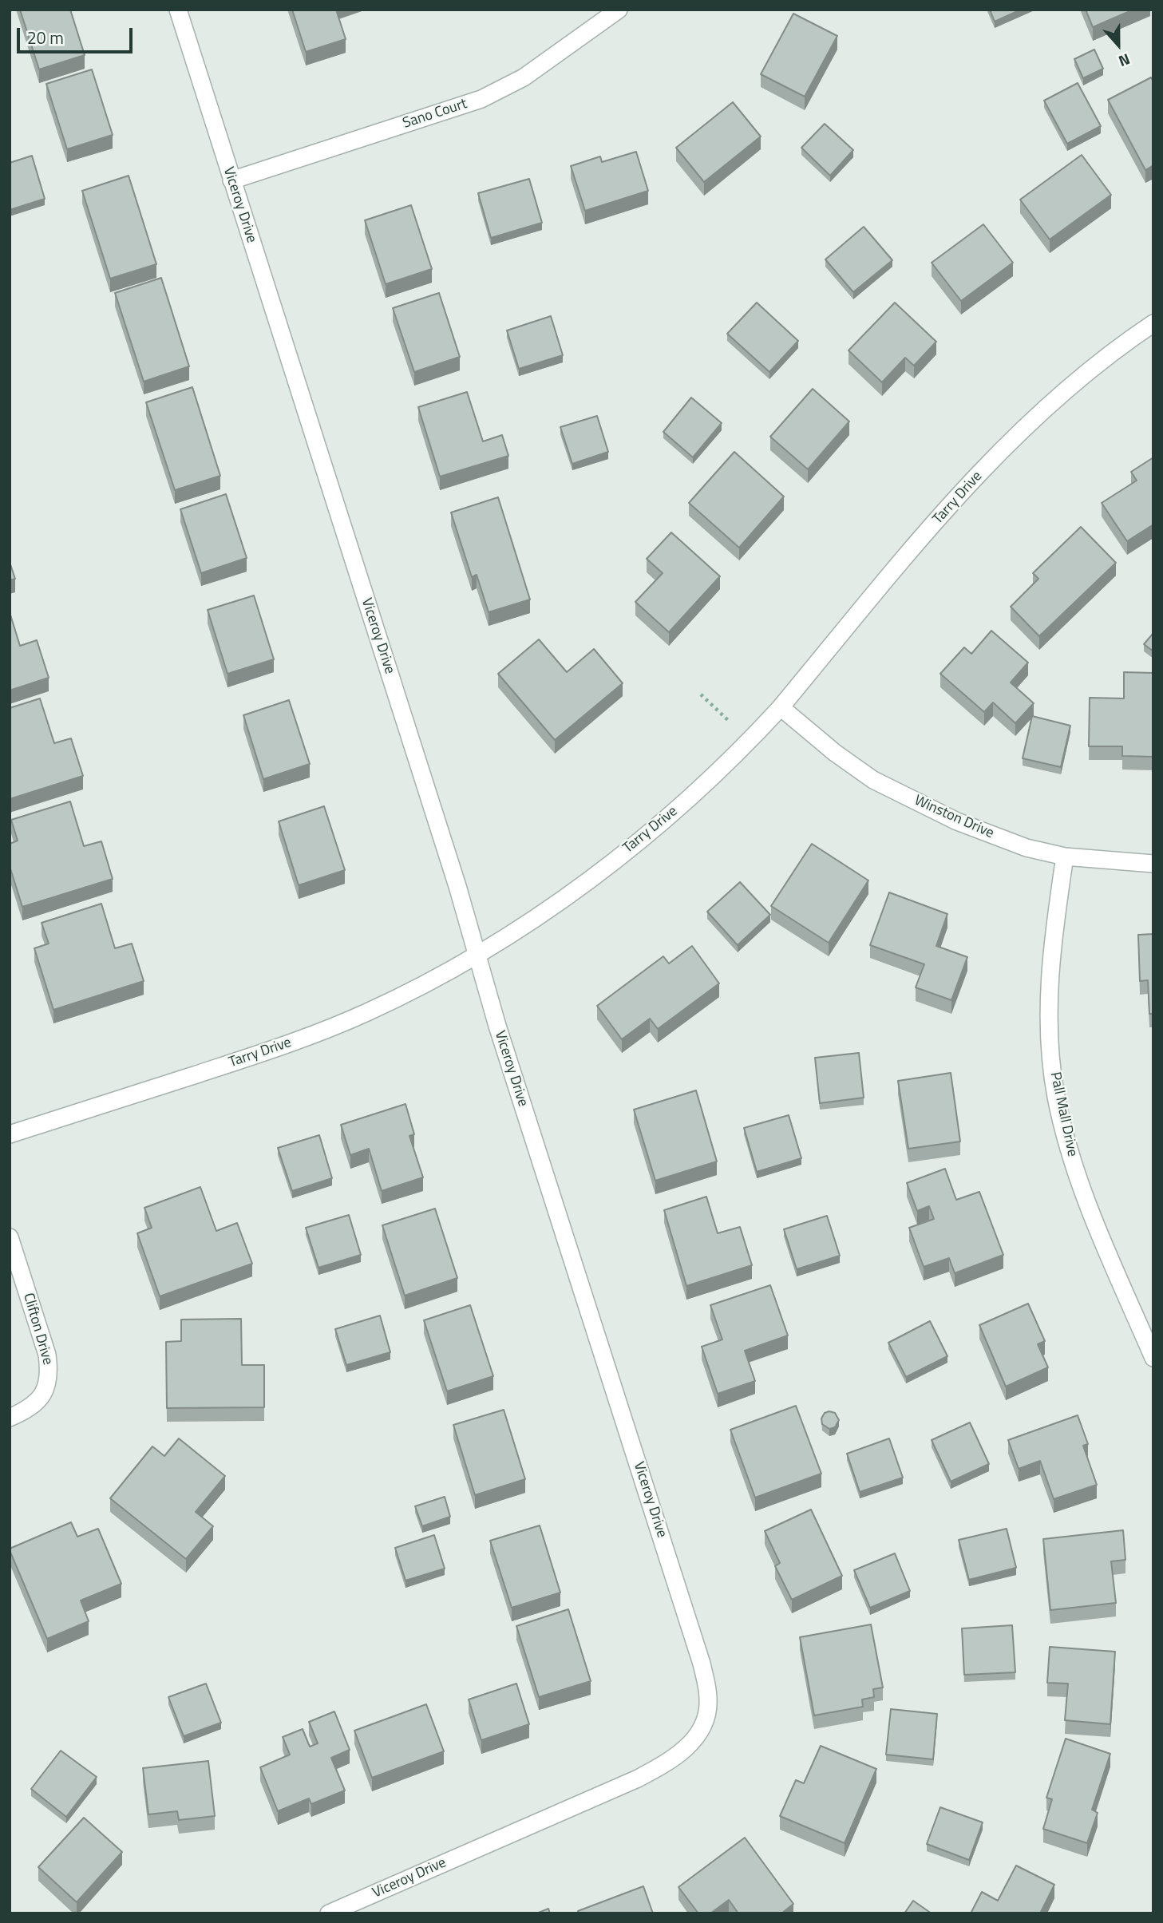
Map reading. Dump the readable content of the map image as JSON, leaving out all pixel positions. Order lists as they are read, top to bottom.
{
  "streets": {
    "street": [
      "Sano Court",
      "Viceroy Drive",
      "Tarry Drive",
      "Winston Drive",
      "Pall Mall Drive",
      "Clifton Drive"
    ]
  },
  "crossings": [
    ["Sano Court", "Viceroy Drive"],
    ["Viceroy Drive", "Tarry Drive"],
    ["Tarry Drive", "Winston Drive"],
    ["Winston Drive", "Pall Mall Drive"]
  ],
  "scale_bar": "20 m",
  "north": "bottom"
}
